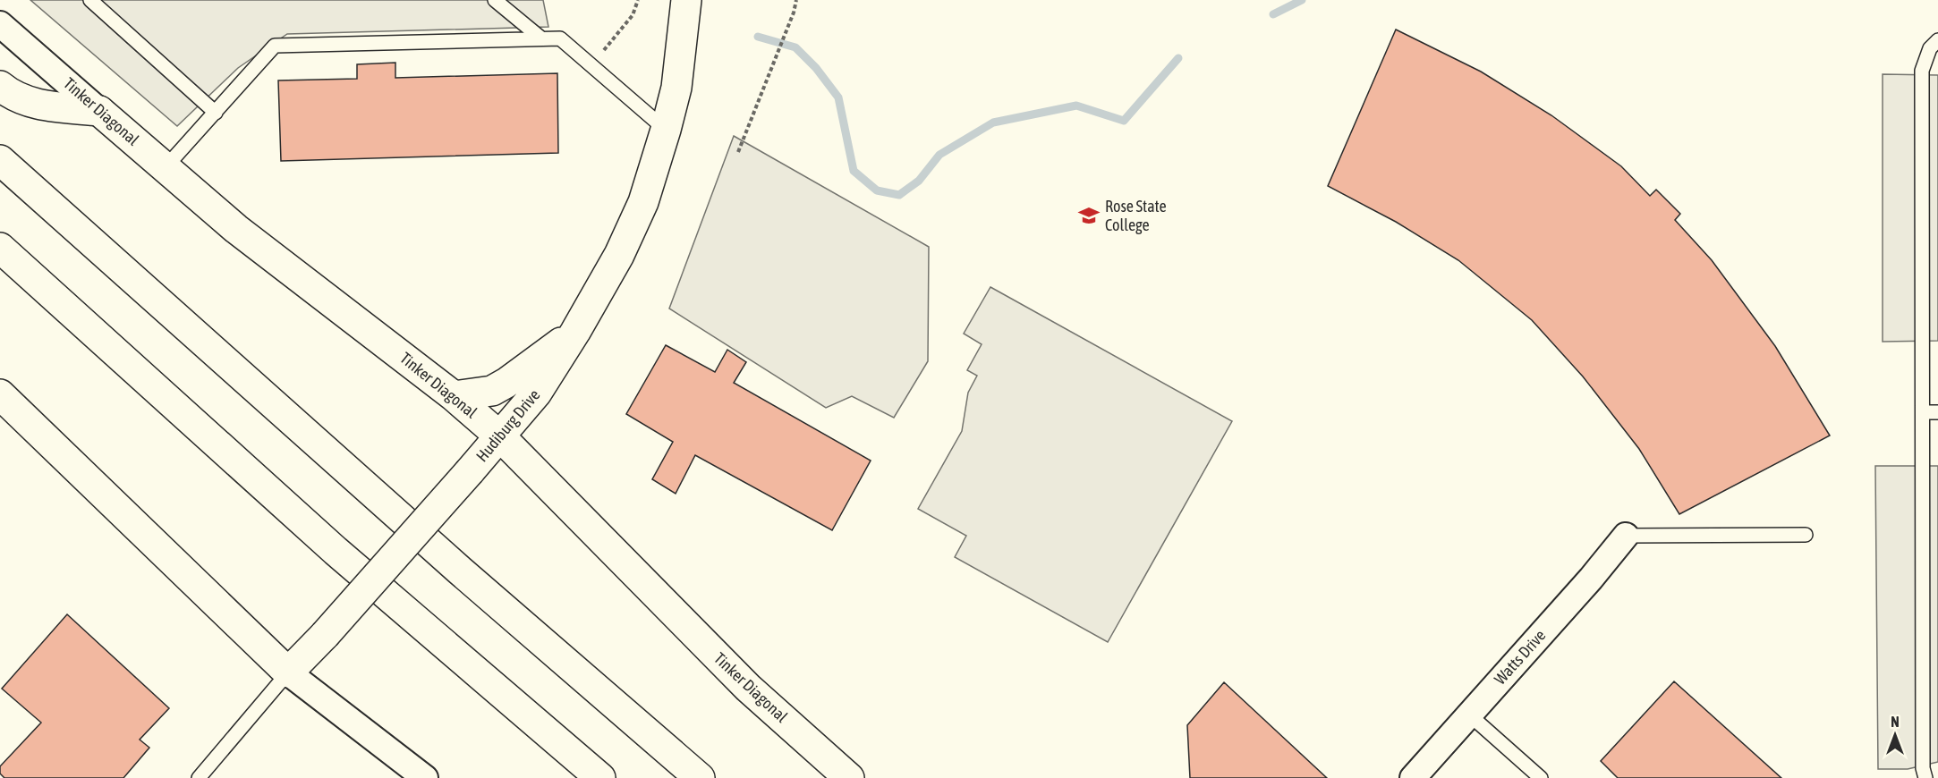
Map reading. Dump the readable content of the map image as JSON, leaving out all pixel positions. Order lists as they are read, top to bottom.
{
  "streets": {
    "main road": ["Tinker Diagonal", "Hudiburg Drive"],
    "street": ["Watts Drive"]
  },
  "crossings": [
    ["Tinker Diagonal", "Hudiburg Drive"]
  ],
  "places": {
    "school or university": ["Rose State College"]
  },
  "north": "top"
}
